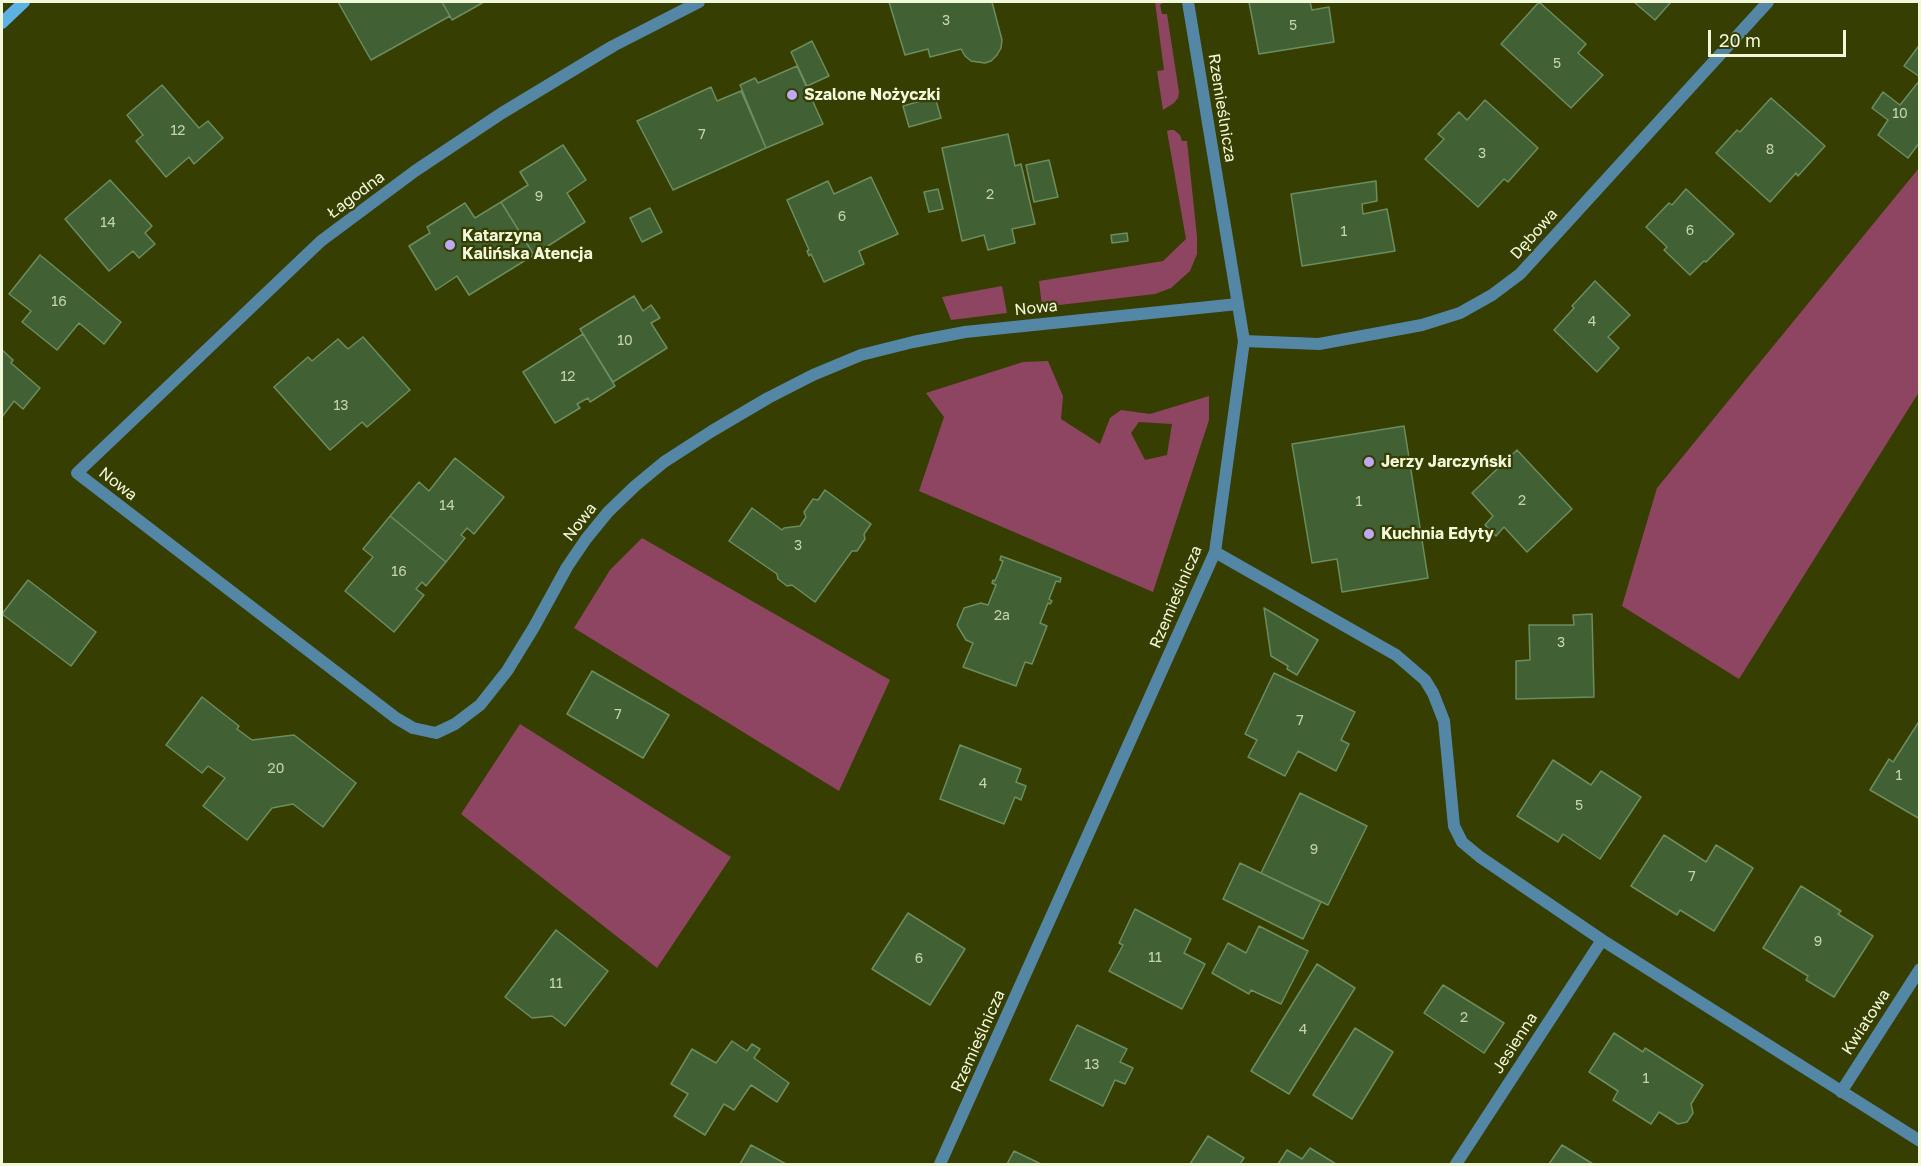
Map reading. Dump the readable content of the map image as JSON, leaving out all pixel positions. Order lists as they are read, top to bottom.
{
  "streets": {
    "street": [
      "Rzemieślnicza",
      "Łagodna",
      "Dębowa",
      "Nowa",
      "Kwiatowa",
      "Jesienna"
    ]
  },
  "crossings": [
    ["Rzemieślnicza", "Dębowa"],
    ["Rzemieślnicza", "Nowa"],
    ["Łagodna", "Nowa"]
  ],
  "places": [
    "Szalone Nożyczki",
    "Katarzyna Kalińska Atencja",
    "Jerzy Jarczyński",
    "Kuchnia Edyty"
  ],
  "house_numbers": [
    "3",
    "5",
    "5",
    "10",
    "12",
    "7",
    "8",
    "3",
    "2",
    "9",
    "6",
    "14",
    "6",
    "1",
    "16",
    "4",
    "10",
    "12",
    "13",
    "2",
    "1",
    "14",
    "3",
    "16",
    "2a",
    "3",
    "7",
    "7",
    "20",
    "1",
    "4",
    "5",
    "9",
    "7",
    "9",
    "11",
    "6",
    "11",
    "2",
    "4",
    "13",
    "1"
  ],
  "scale_bar": "20 m"
}
